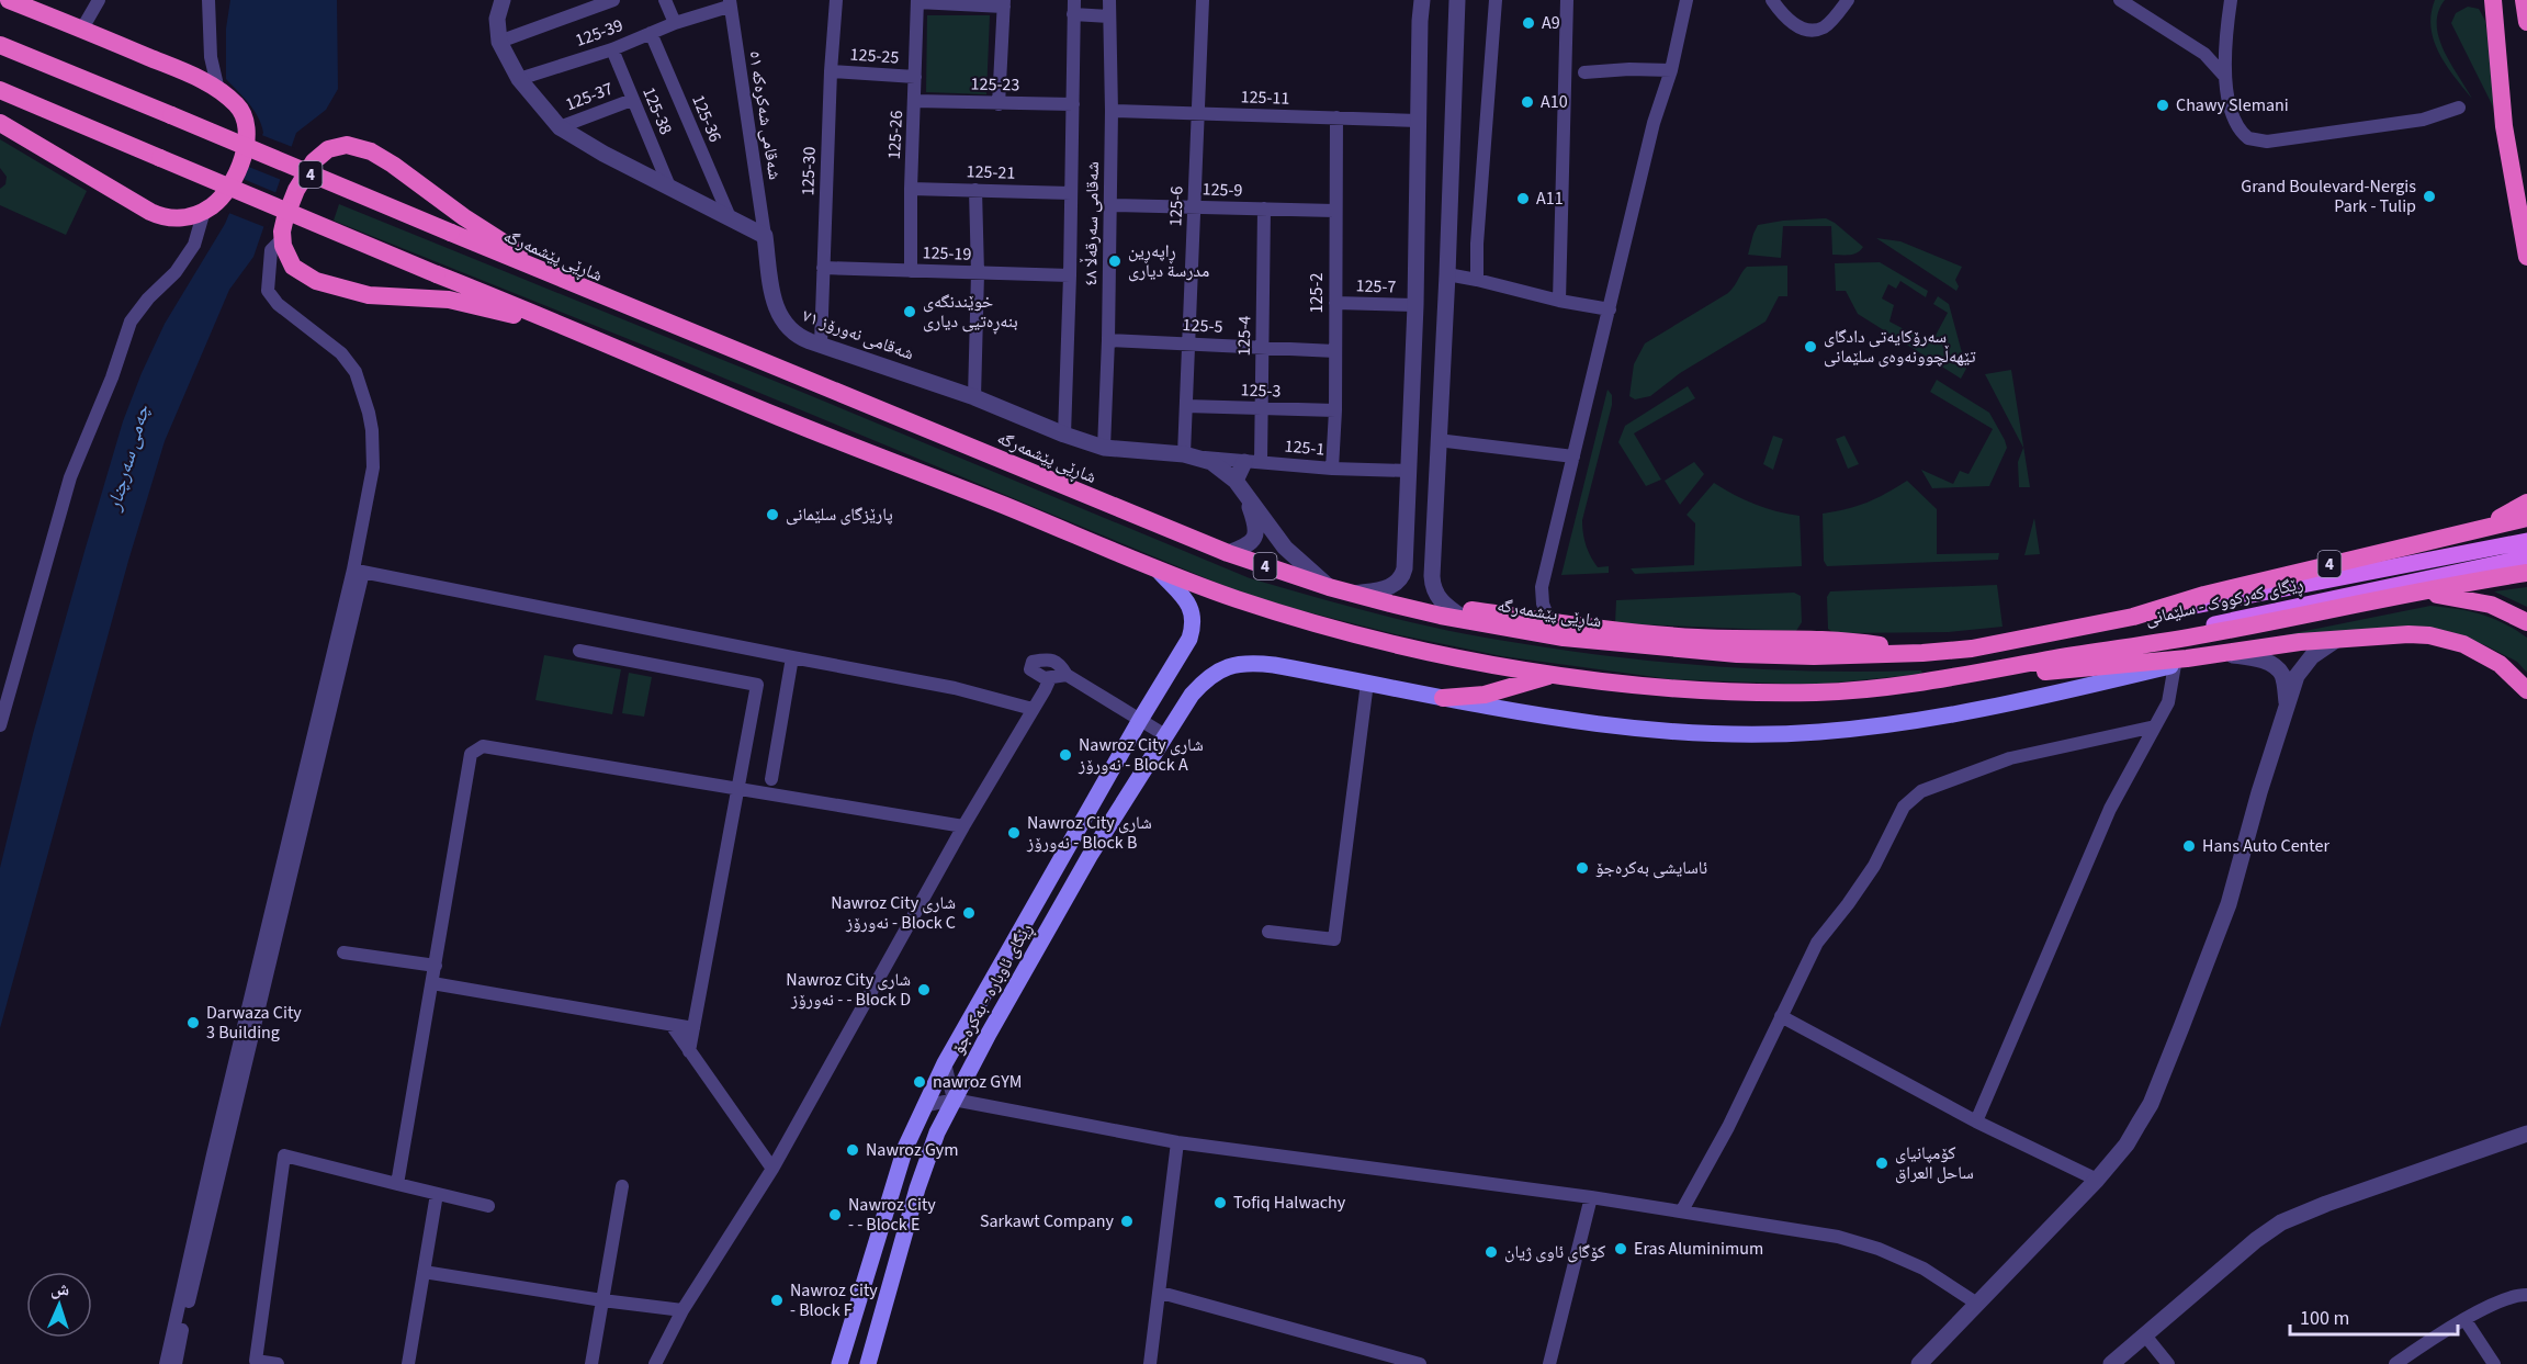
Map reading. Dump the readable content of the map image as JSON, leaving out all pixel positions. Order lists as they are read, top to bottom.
{
  "streets": {
    "highway": ["4", "شاڕێی پێشمەرگە"],
    "main road": ["ڕێگای کەرکووک - سلێمانی", "ڕێگای ئاوبارە - بەکرەجۆ"],
    "street": [
      "125-39",
      "125-25",
      "125-23",
      "125-37",
      "125-11",
      "125-38",
      "شەقامی شەکرەکە ٥١",
      "125-36",
      "125-26",
      "125-30",
      "125-21",
      "125-9",
      "125-6",
      "شەقامی سەرقەڵا ٤٨",
      "125-19",
      "125-7",
      "125-2",
      "125-5",
      "شەقامی نەورۆز ٧١",
      "125-4",
      "125-3",
      "125-1"
    ]
  },
  "crossings": [
    ["125-39", "125-38"],
    ["125-39", "شەقامی شەکرەکە ٥١"],
    ["125-39", "125-36"],
    ["125-25", "125-26"],
    ["125-25", "125-30"],
    ["125-23", "125-26"],
    ["125-37", "125-38"],
    ["125-11", "125-6"],
    ["125-11", "شەقامی سەرقەڵا ٤٨"],
    ["125-11", "125-2"],
    ["شەقامی شەکرەکە ٥١", "شەقامی نەورۆز ٧١"],
    ["125-26", "125-21"],
    ["125-26", "125-19"],
    ["125-30", "125-19"],
    ["125-30", "شەقامی نەورۆز ٧١"],
    ["4", "شاڕێی پێشمەرگە"],
    ["125-9", "125-6"],
    ["125-9", "شەقامی سەرقەڵا ٤٨"],
    ["125-9", "125-2"],
    ["125-9", "125-4"],
    ["125-6", "125-5"],
    ["125-6", "شەقامی نەورۆز ٧١"],
    ["125-6", "125-3"],
    ["125-6", "125-1"],
    ["شەقامی سەرقەڵا ٤٨", "125-5"],
    ["شەقامی سەرقەڵا ٤٨", "شەقامی نەورۆز ٧١"],
    ["شاڕێی پێشمەرگە", "شەقامی نەورۆز ٧١"],
    ["125-7", "125-2"],
    ["125-2", "125-5"],
    ["125-2", "125-3"],
    ["125-2", "125-1"],
    ["125-5", "125-4"],
    ["شەقامی نەورۆز ٧١", "125-1"],
    ["125-4", "125-3"],
    ["125-4", "125-1"]
  ],
  "water": ["چەمی سەرچنار"],
  "places": [
    "A9",
    "A10",
    "Chawy Slemani",
    "Grand Boulevard-Nergis Park - Tulip",
    "A11",
    "ڕاپەڕین مدرسة ديارى",
    "خوێندنگەی بنەڕەتیی دیاری",
    "سەرۆکایەتی دادگای تێهەڵچوونەوەی سلێمانی",
    "پارێزگای سلێمانی",
    "Nawroz City شاری نەورۆز - Block A",
    "Nawroz City شاری نەورۆز - Block B",
    "Hans Auto Center",
    "ئاسایشی بەکرەجۆ",
    "Nawroz City شاری نەورۆز - Block C",
    "Nawroz City شاری نەورۆز - - Block D",
    "Darwaza City 3 Building",
    "nawroz GYM",
    "Nawroz Gym",
    "کۆمپانیای ساحل العراق",
    "Tofiq Halwachy",
    "Nawroz City - - Block E",
    "Sarkawt Company",
    "Eras Aluminimum",
    "کۆگای ئاوی ژیان",
    "Nawroz City - Block F"
  ],
  "scale_bar": "100 m",
  "north": "top"
}
